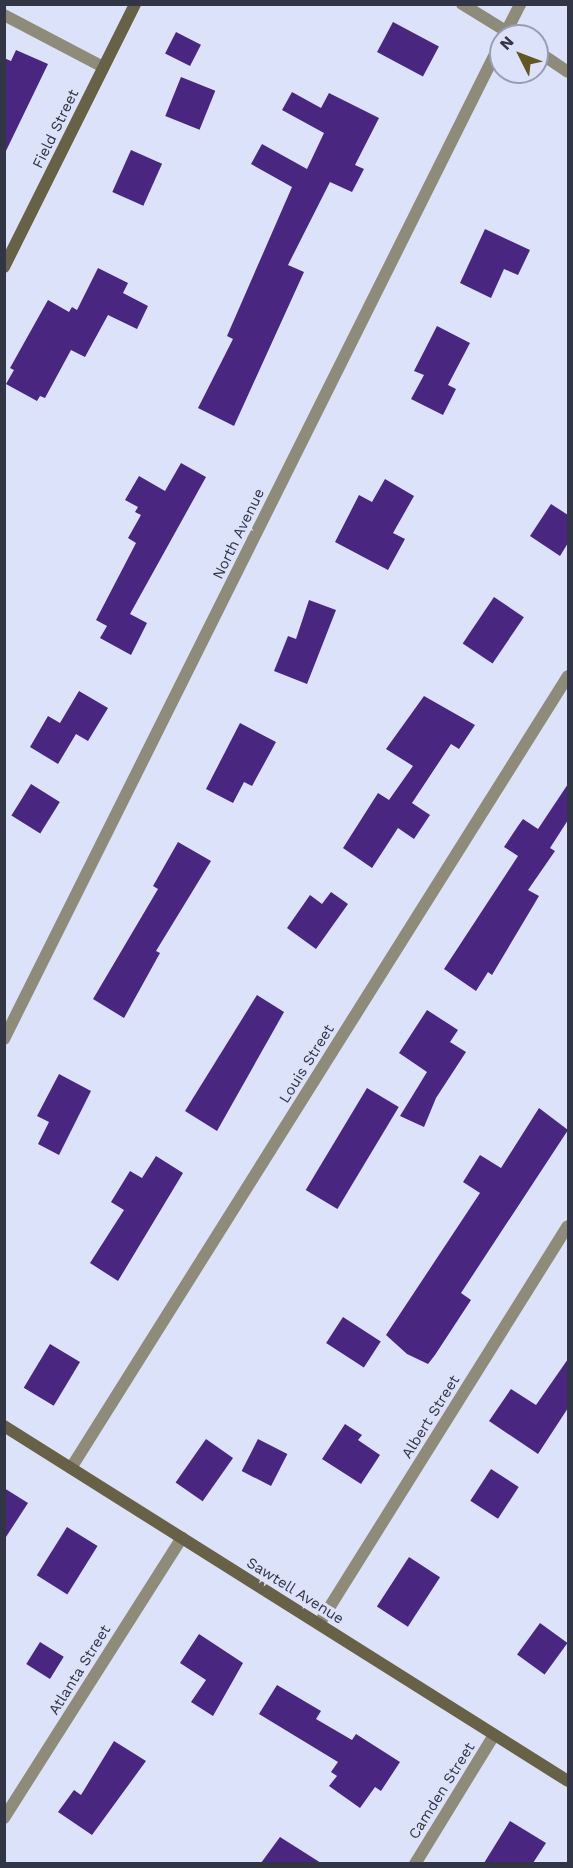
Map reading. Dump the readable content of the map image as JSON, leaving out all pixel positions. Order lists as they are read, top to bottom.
{
  "streets": {
    "street": [
      "Field Street",
      "North Avenue",
      "Louis Street",
      "Albert Street",
      "Sawtell Avenue",
      "Atlanta Street",
      "Camden Street"
    ]
  },
  "crossings": [
    ["Louis Street", "Sawtell Avenue"],
    ["Albert Street", "Sawtell Avenue"],
    ["Sawtell Avenue", "Atlanta Street"],
    ["Sawtell Avenue", "Camden Street"]
  ],
  "north": "top left"
}
